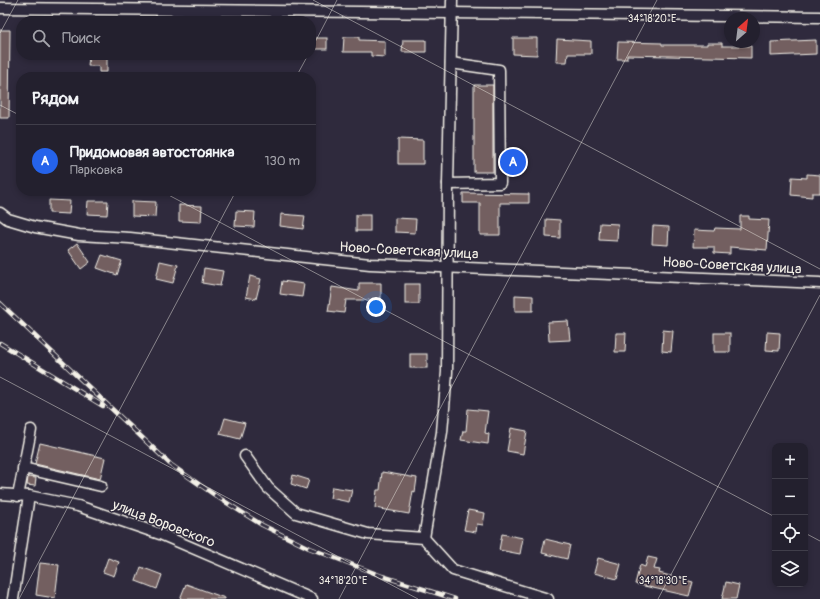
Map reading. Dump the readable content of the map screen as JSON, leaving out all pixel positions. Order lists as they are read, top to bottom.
{
  "streets": {
    "street": ["Ново-Советская улица", "улица Воровского"]
  },
  "north": "top right",
  "page": {
    "search": "Поиск",
    "heading": "Рядом",
    "list": [
      {
        "mark": "A",
        "name": "Придомовая автостоянка",
        "note": "Парковка",
        "value": "130 m"
      }
    ],
    "pins": "A",
    "map_buttons": ["+", "−"]
  },
  "coordinates": ["34°18'20\"E", "34°18'30\"E"]
}
